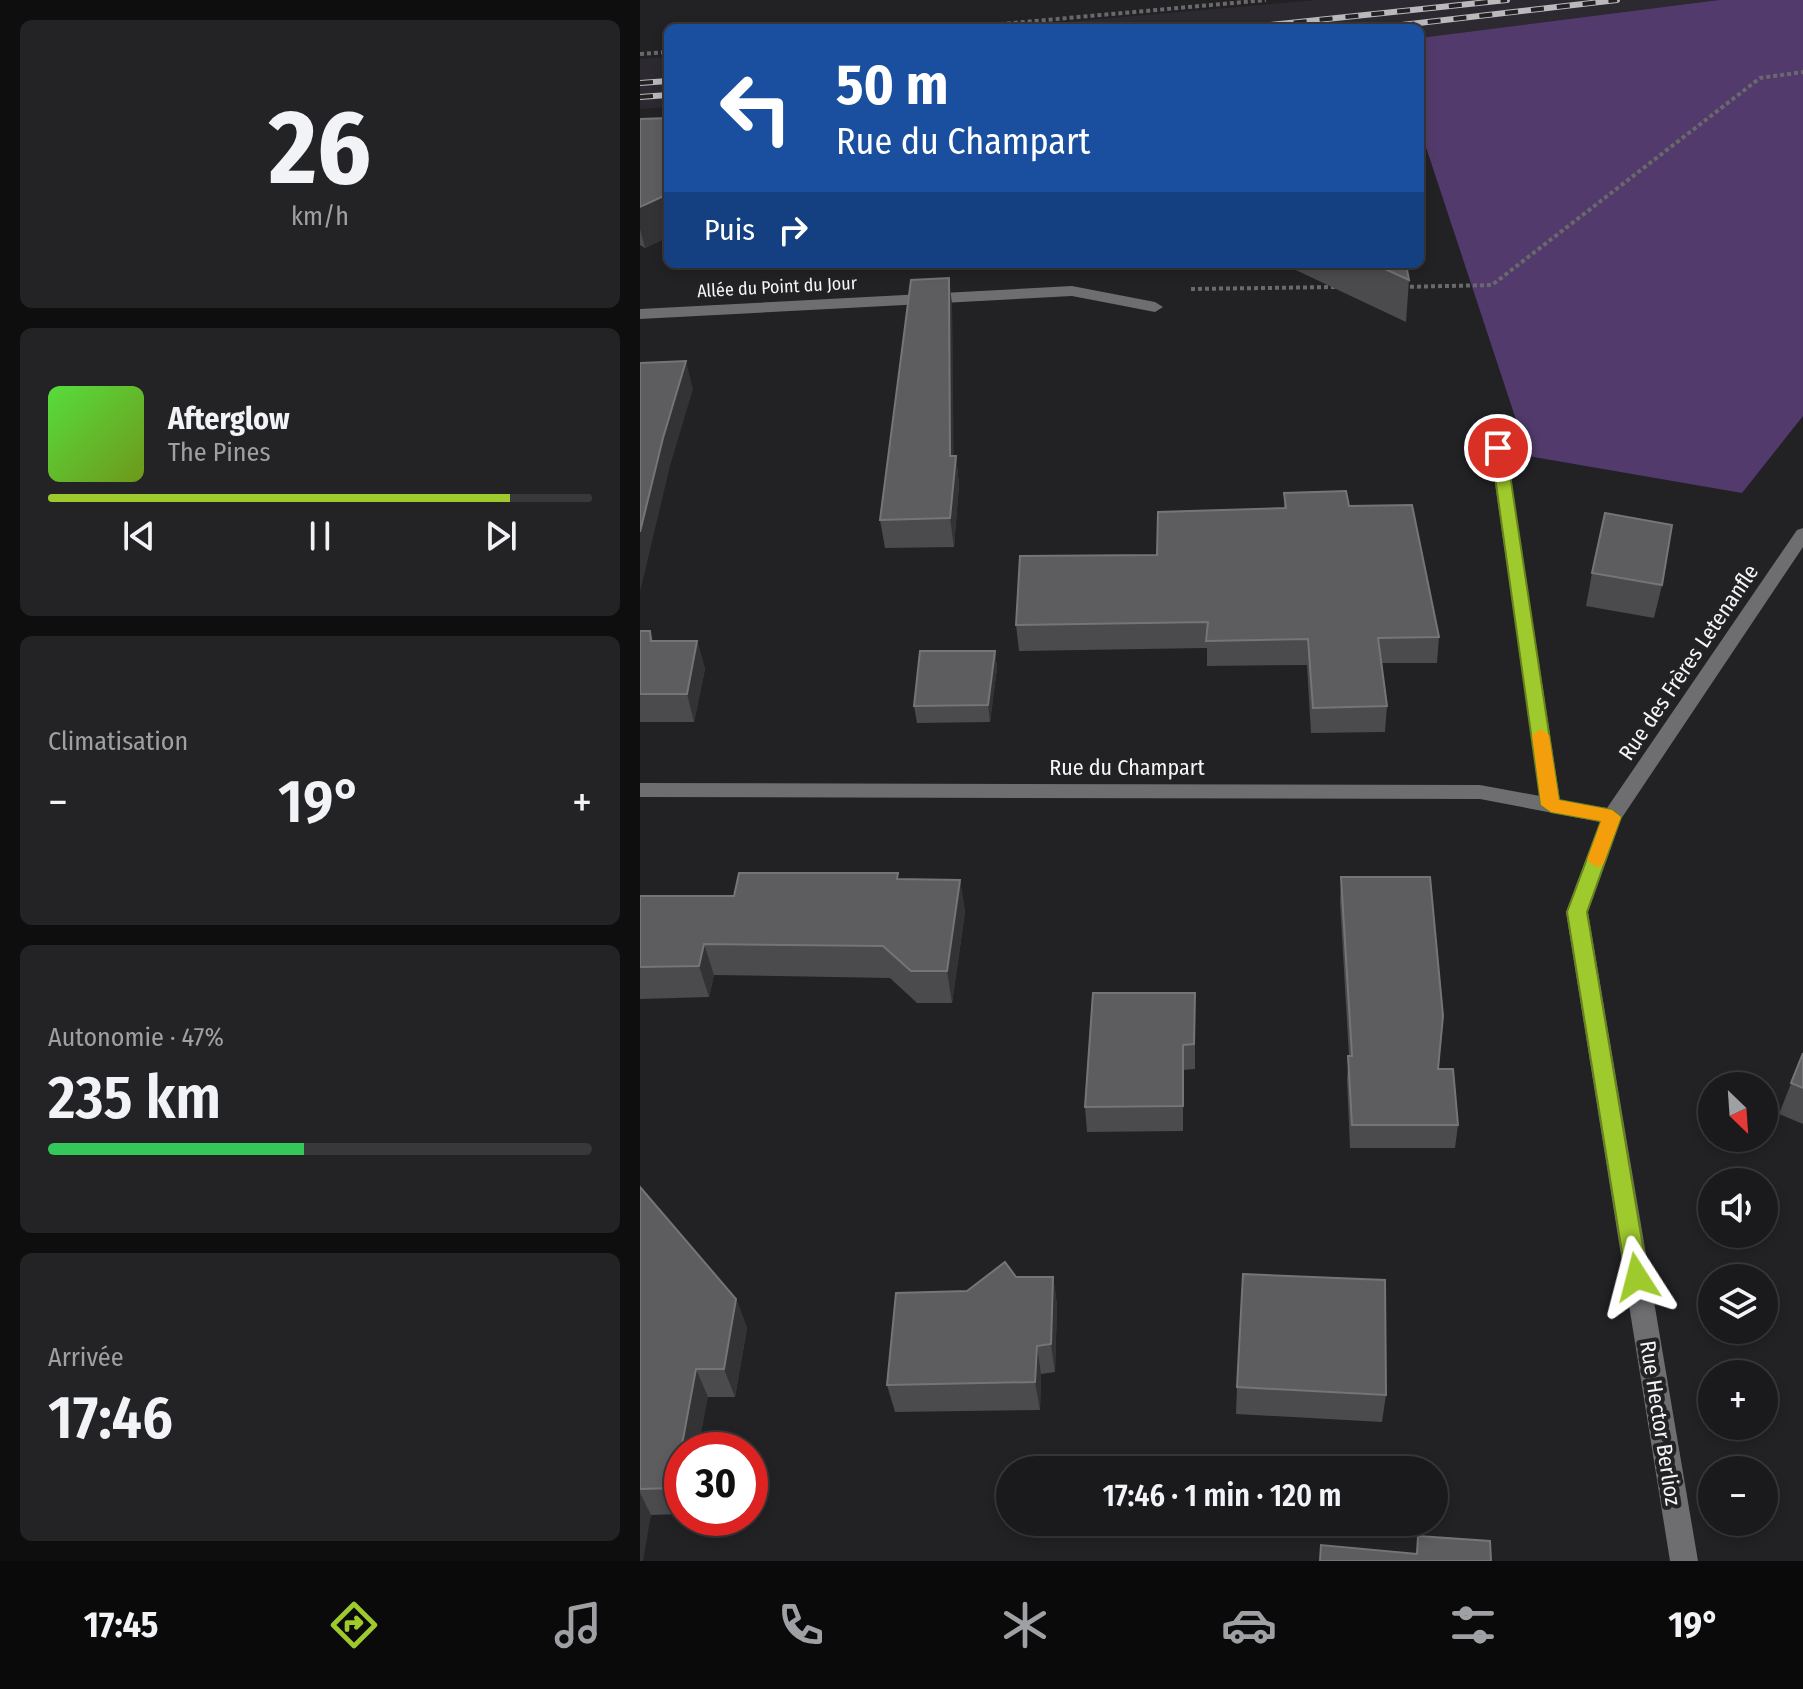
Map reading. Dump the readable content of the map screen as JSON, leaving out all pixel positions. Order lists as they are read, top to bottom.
{
  "streets": {
    "street": [
      "Allée du Point du Jour",
      "Rue des Frères Letenanfle",
      "Rue du Champart",
      "Rue Hector Berlioz"
    ]
  },
  "crossings": [
    ["Rue des Frères Letenanfle", "Rue du Champart"],
    ["Rue des Frères Letenanfle", "Rue Hector Berlioz"],
    ["Rue du Champart", "Rue Hector Berlioz"]
  ],
  "north": "bottom right",
  "page": {
    "tile": [
      ["26", "km/h"],
      "Climatisation",
      ["Autonomie · 47%", "235 km"],
      ["Arrivée", "17:46"]
    ],
    "turn": ["50 m", "Rue du Champart"],
    "then": "Puis",
    "song": ["Afterglow", "The Pines"],
    "heat": ["−", "19°", "+"],
    "map_buttons": ["+", "−"],
    "limit": "30",
    "trip": "17:46 · 1 min · 120 m",
    "tabs": ["17:45", "19°"]
  }
}
